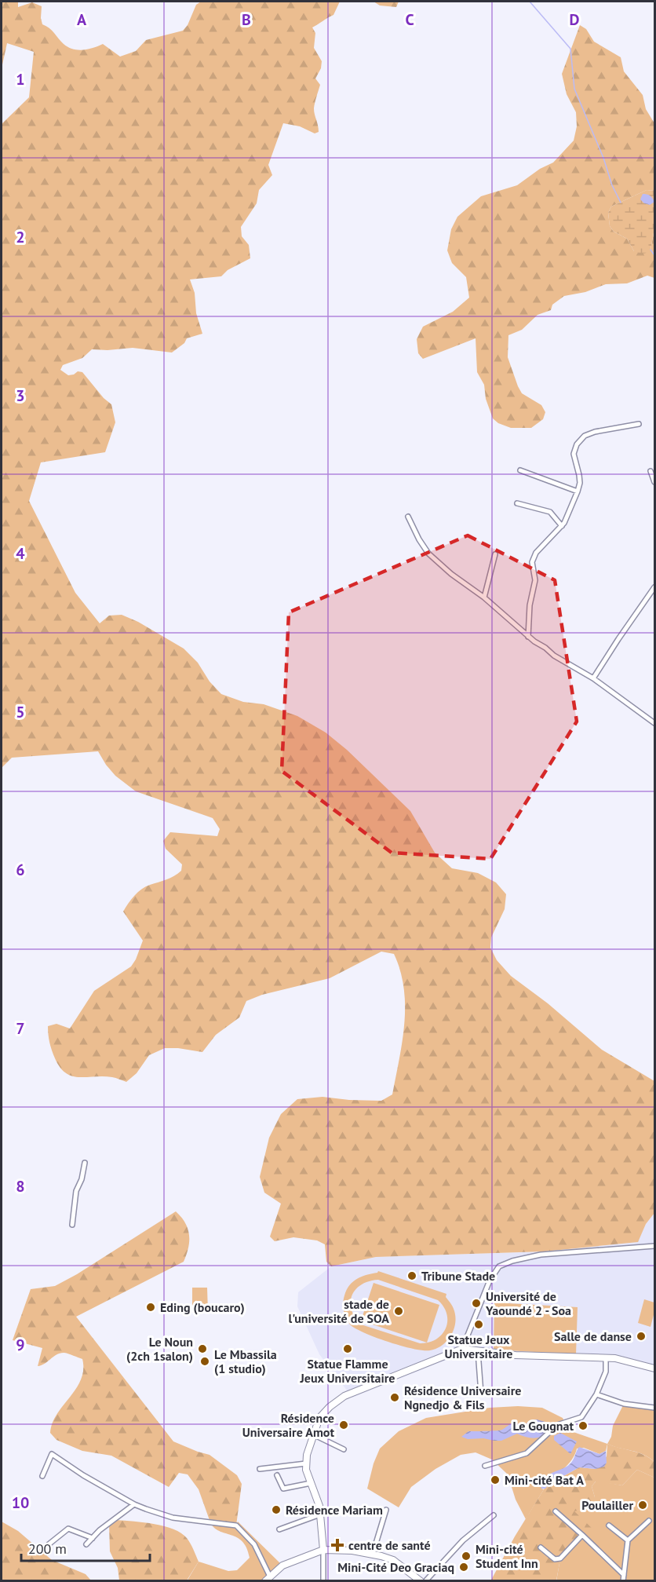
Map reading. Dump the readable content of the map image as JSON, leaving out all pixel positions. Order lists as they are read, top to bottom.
{
  "places": {
    "other": [
      "Tribune Stade",
      "Université de Yaoundé 2 - Soa",
      "Eding (boucaro)",
      "stade de l'université de SOA",
      "Statue Jeux Universitaire",
      "Salle de danse",
      "Le Noun (2ch 1salon)",
      "Statue Flamme Jeux Universitaire",
      "Le Mbassila (1 studio)",
      "Résidence Universaire Ngnedjo & Fils",
      "Résidence Universaire Amot",
      "Le Gougnat",
      "Mini-cité Bat A",
      "Poulailler",
      "Résidence Mariam",
      "Mini-cité Student Inn",
      "Mini-Cité Deo Graciaq"
    ],
    "health": ["centre de santé"]
  },
  "scale_bar": "200 m",
  "grid": {
    "columns": [
      "A",
      "B",
      "C",
      "D"
    ],
    "rows": [
      "1",
      "2",
      "3",
      "4",
      "5",
      "6",
      "7",
      "8",
      "9",
      "10"
    ]
  }
}
